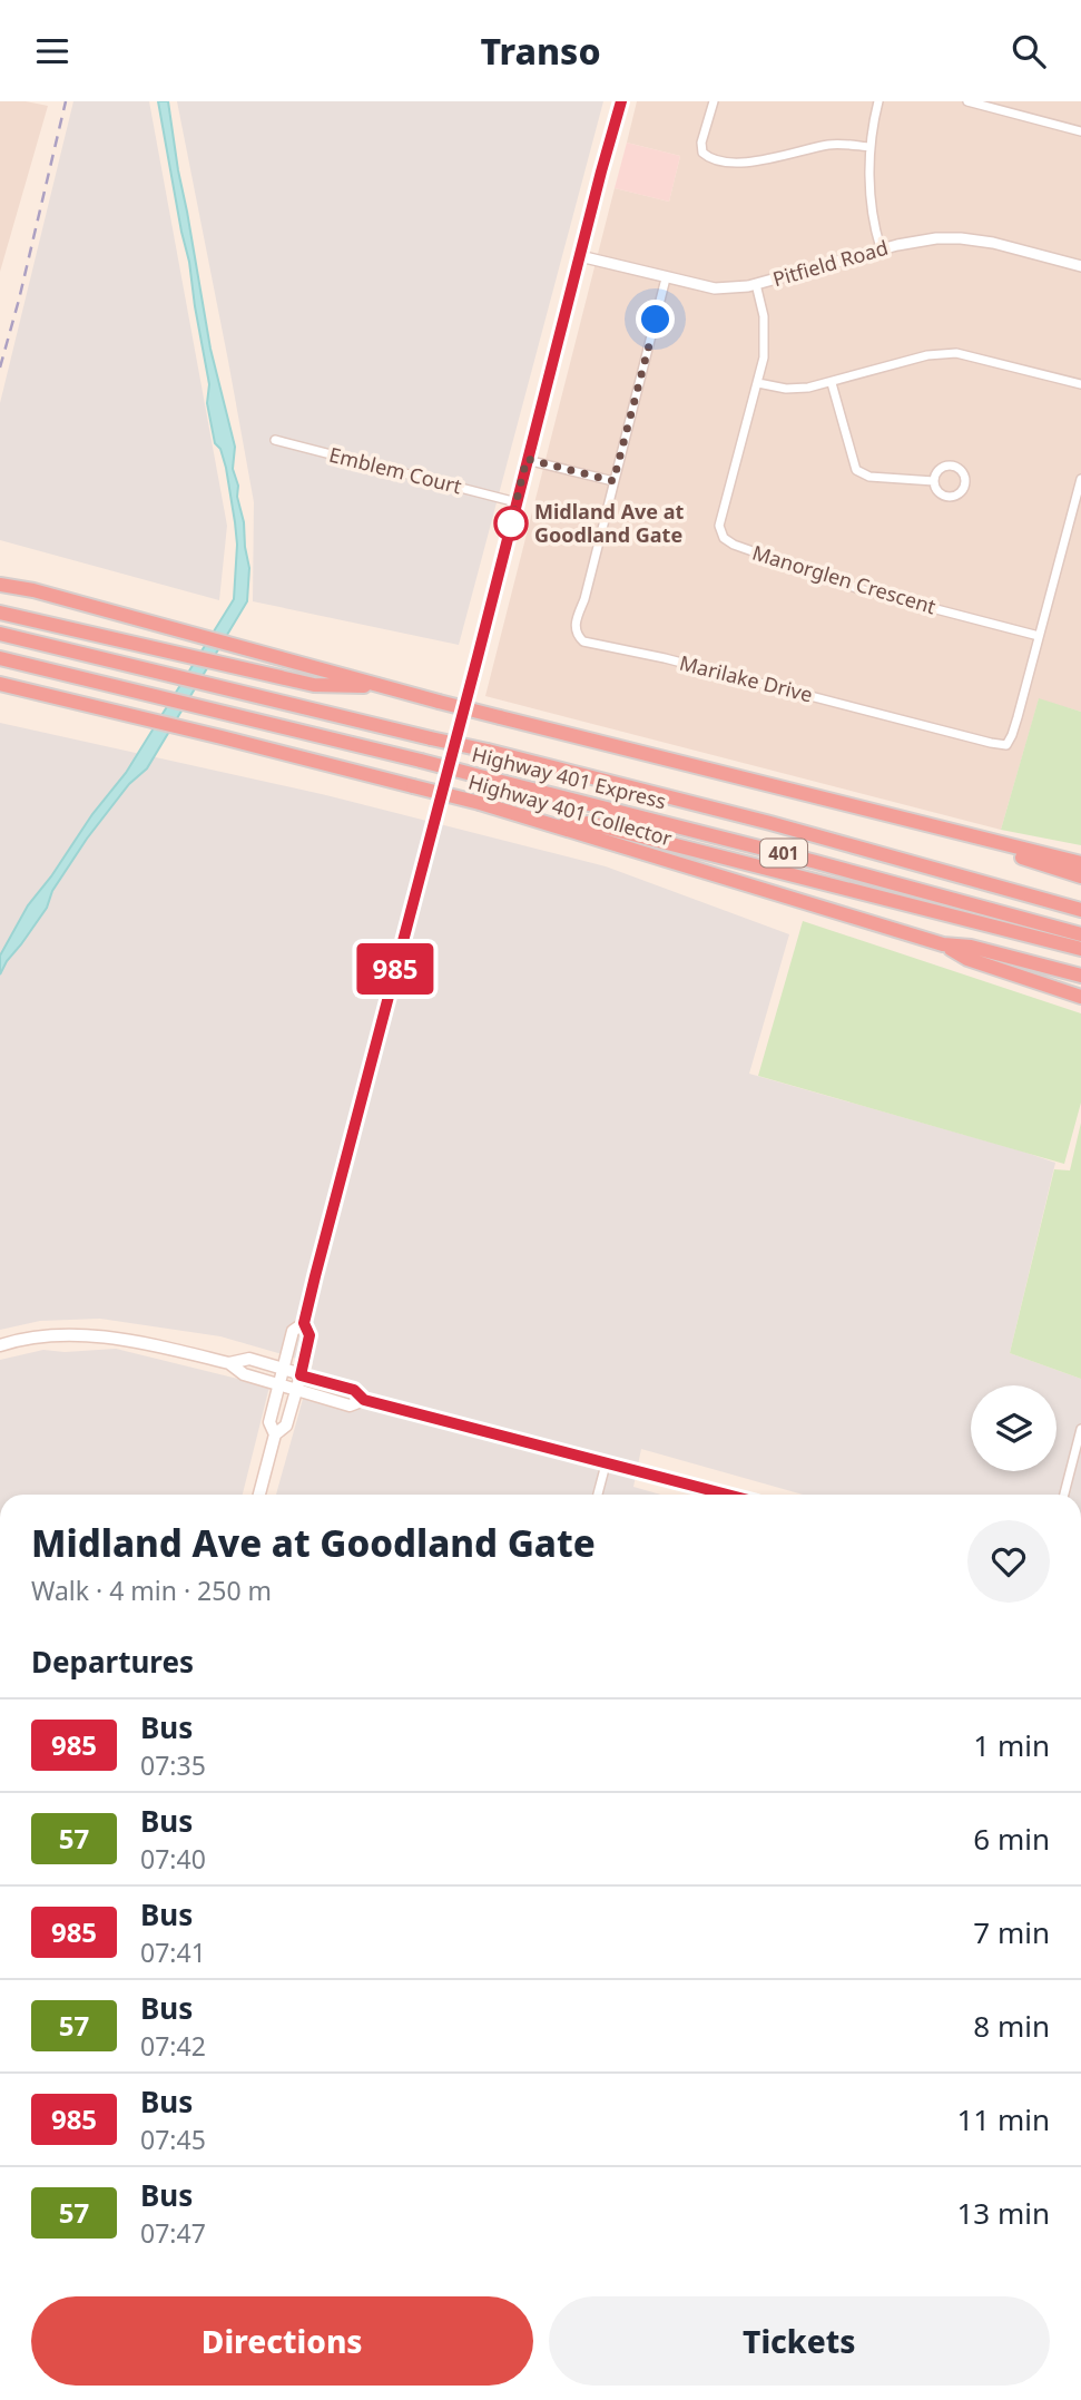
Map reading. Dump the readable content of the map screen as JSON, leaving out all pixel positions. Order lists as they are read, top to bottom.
{
  "streets": {
    "highway": ["Highway 401 Express", "Highway 401 Collector", "401"],
    "street": [
      "Pitfield Road",
      "Emblem Court",
      "Manorglen Crescent",
      "Marilake Drive"
    ]
  },
  "crossings": [
    ["Pitfield Road", "Manorglen Crescent"],
    ["Pitfield Road", "Marilake Drive"],
    ["Manorglen Crescent", "Marilake Drive"]
  ],
  "places": ["Midland Ave at Goodland Gate"],
  "lines": ["bus line 985"],
  "page": {
    "header": "Transo",
    "on_map": "985",
    "heading": [
      ["Midland Ave at Goodland Gate", "Walk · 4 min · 250 m"],
      "Departures"
    ],
    "list": [
      {
        "mark": "985",
        "name": "Bus",
        "note": "07:35",
        "value": "1 min"
      },
      {
        "mark": "57",
        "name": "Bus",
        "note": "07:40",
        "value": "6 min"
      },
      {
        "mark": "985",
        "name": "Bus",
        "note": "07:41",
        "value": "7 min"
      },
      {
        "mark": "57",
        "name": "Bus",
        "note": "07:42",
        "value": "8 min"
      },
      {
        "mark": "985",
        "name": "Bus",
        "note": "07:45",
        "value": "11 min"
      },
      {
        "mark": "57",
        "name": "Bus",
        "note": "07:47",
        "value": "13 min"
      }
    ],
    "buttons": ["Directions", "Tickets"]
  }
}
